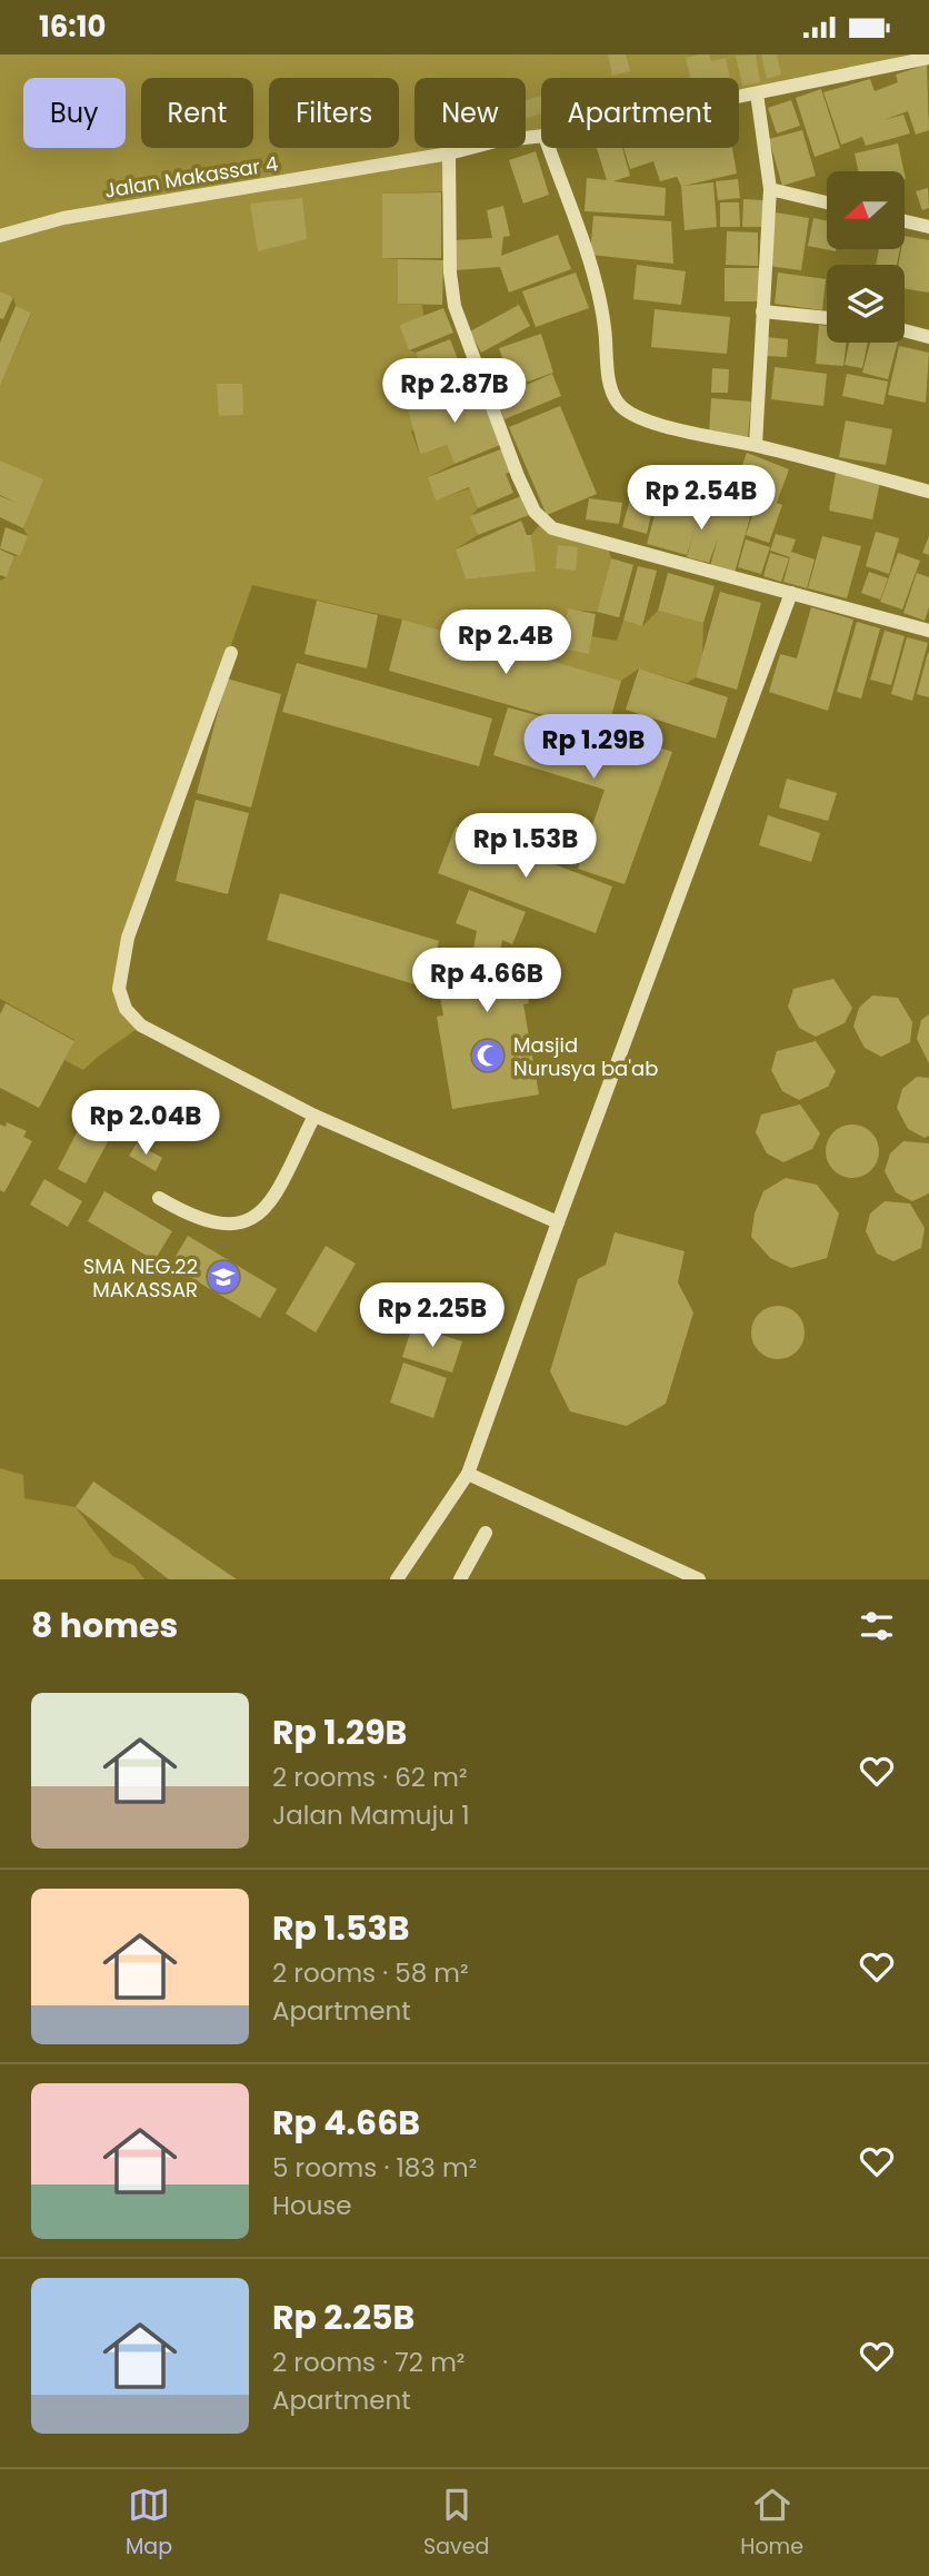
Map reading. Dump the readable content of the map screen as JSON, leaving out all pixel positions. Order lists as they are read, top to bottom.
{
  "streets": {
    "street": ["Jalan Makassar 4"]
  },
  "places": {
    "mosque": ["Masjid Nurusya ba'ab"],
    "school or university": ["SMA NEG.22 MAKASSAR"]
  },
  "north": "left",
  "page": {
    "status": "16:10",
    "chip": [
      "Buy",
      "Rent",
      "Filters",
      "New",
      "Apartment"
    ],
    "price": [
      "Rp 2.87B",
      "Rp 2.54B",
      "Rp 2.4B",
      "Rp 1.29B",
      "Rp 1.53B",
      "Rp 4.66B",
      "Rp 2.04B",
      "Rp 2.25B"
    ],
    "heading": "8 homes",
    "list": [
      {
        "name": "Rp 1.29B",
        "note": "2 rooms · 62 m² · Jalan Mamuju 1"
      },
      {
        "name": "Rp 1.53B",
        "note": "2 rooms · 58 m² · Apartment"
      },
      {
        "name": "Rp 4.66B",
        "note": "5 rooms · 183 m² · House"
      },
      {
        "name": "Rp 2.25B",
        "note": "2 rooms · 72 m² · Apartment"
      }
    ],
    "tabs": ["Map", "Saved", "Home"]
  }
}
